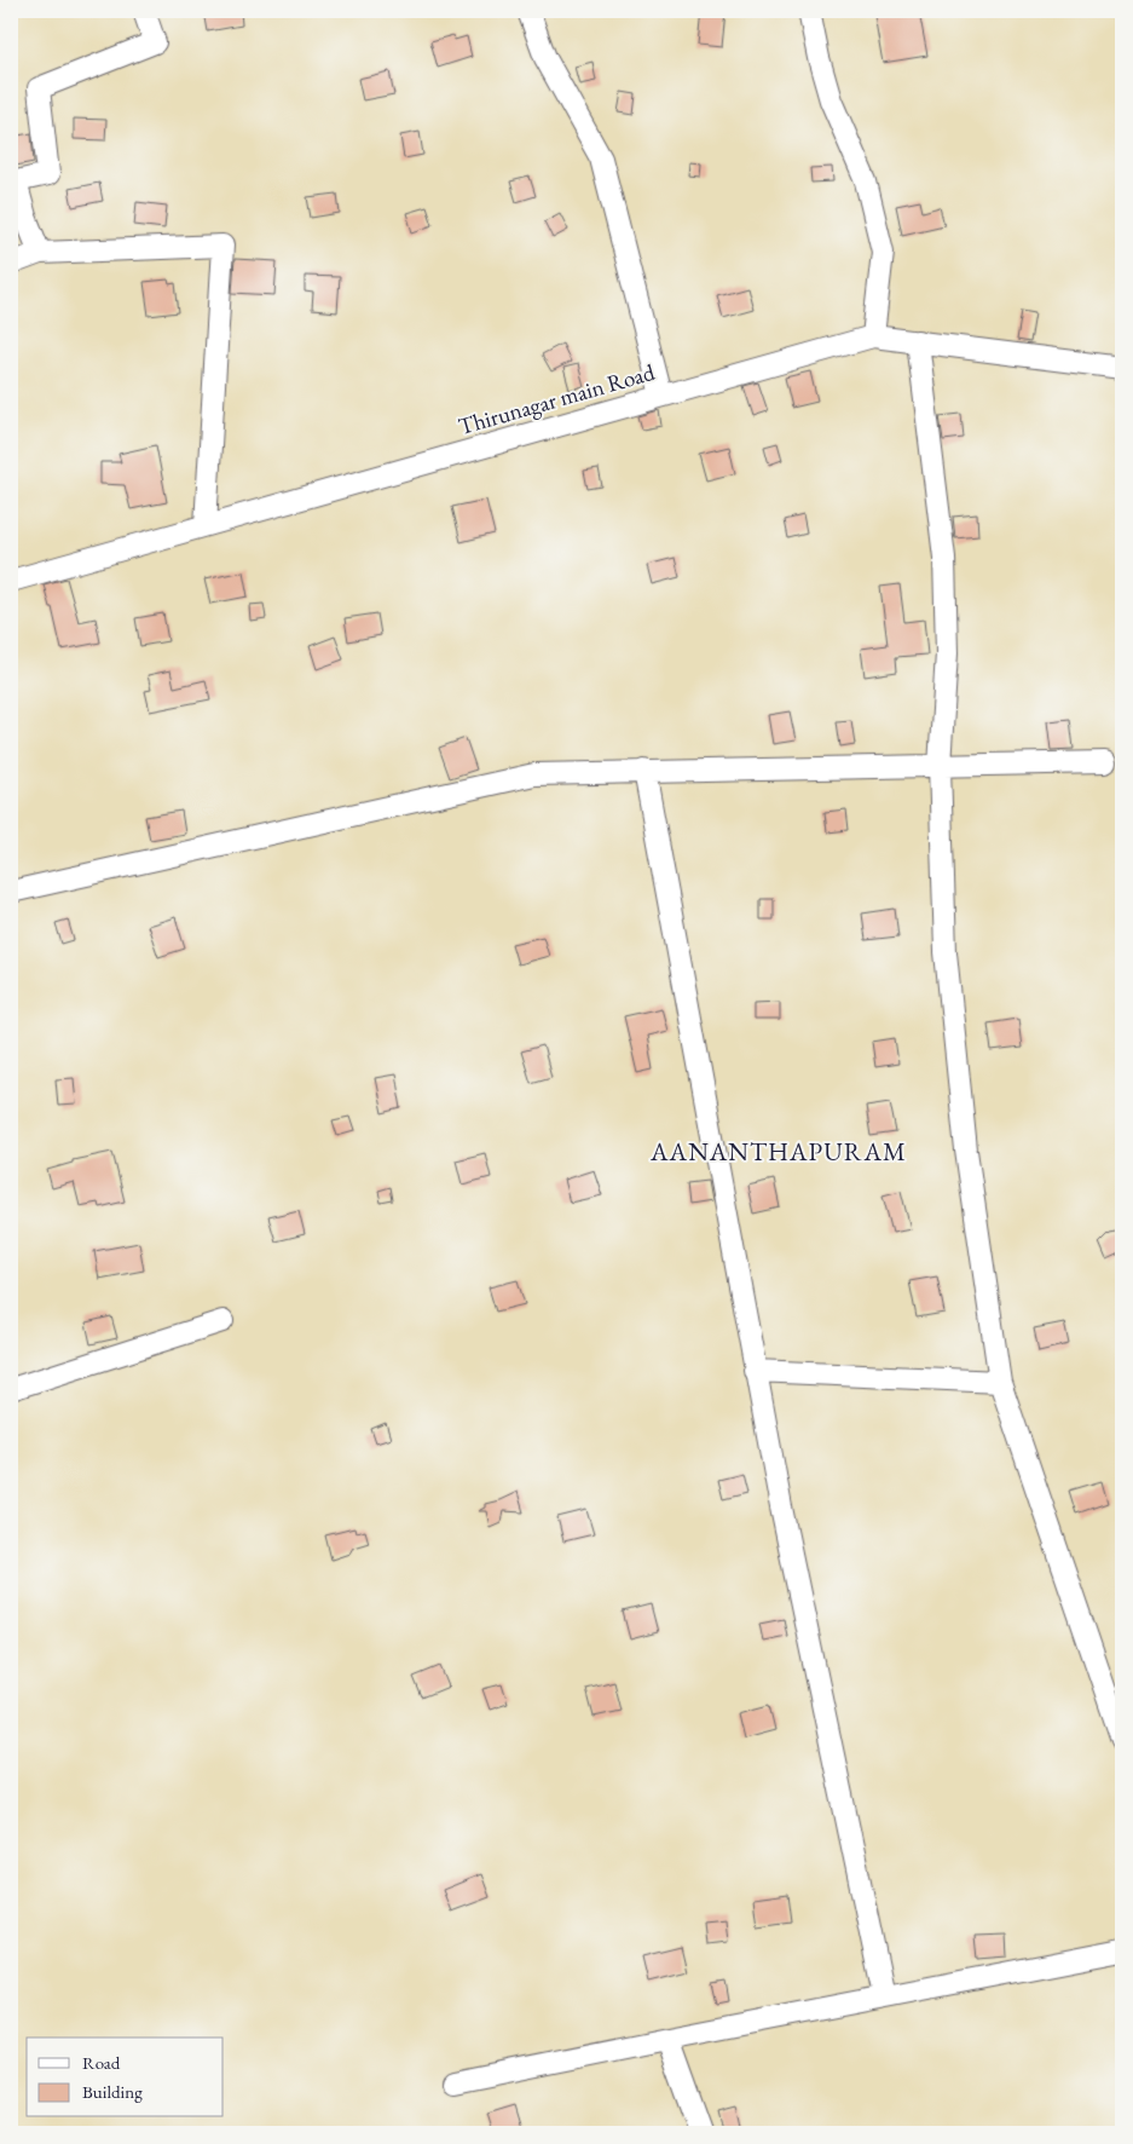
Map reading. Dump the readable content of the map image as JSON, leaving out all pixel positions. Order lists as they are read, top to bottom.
{
  "streets": {
    "street": ["Thirunagar main Road"]
  },
  "districts": ["AANANTHAPURAM"],
  "legend": ["Road", "Building"]
}
